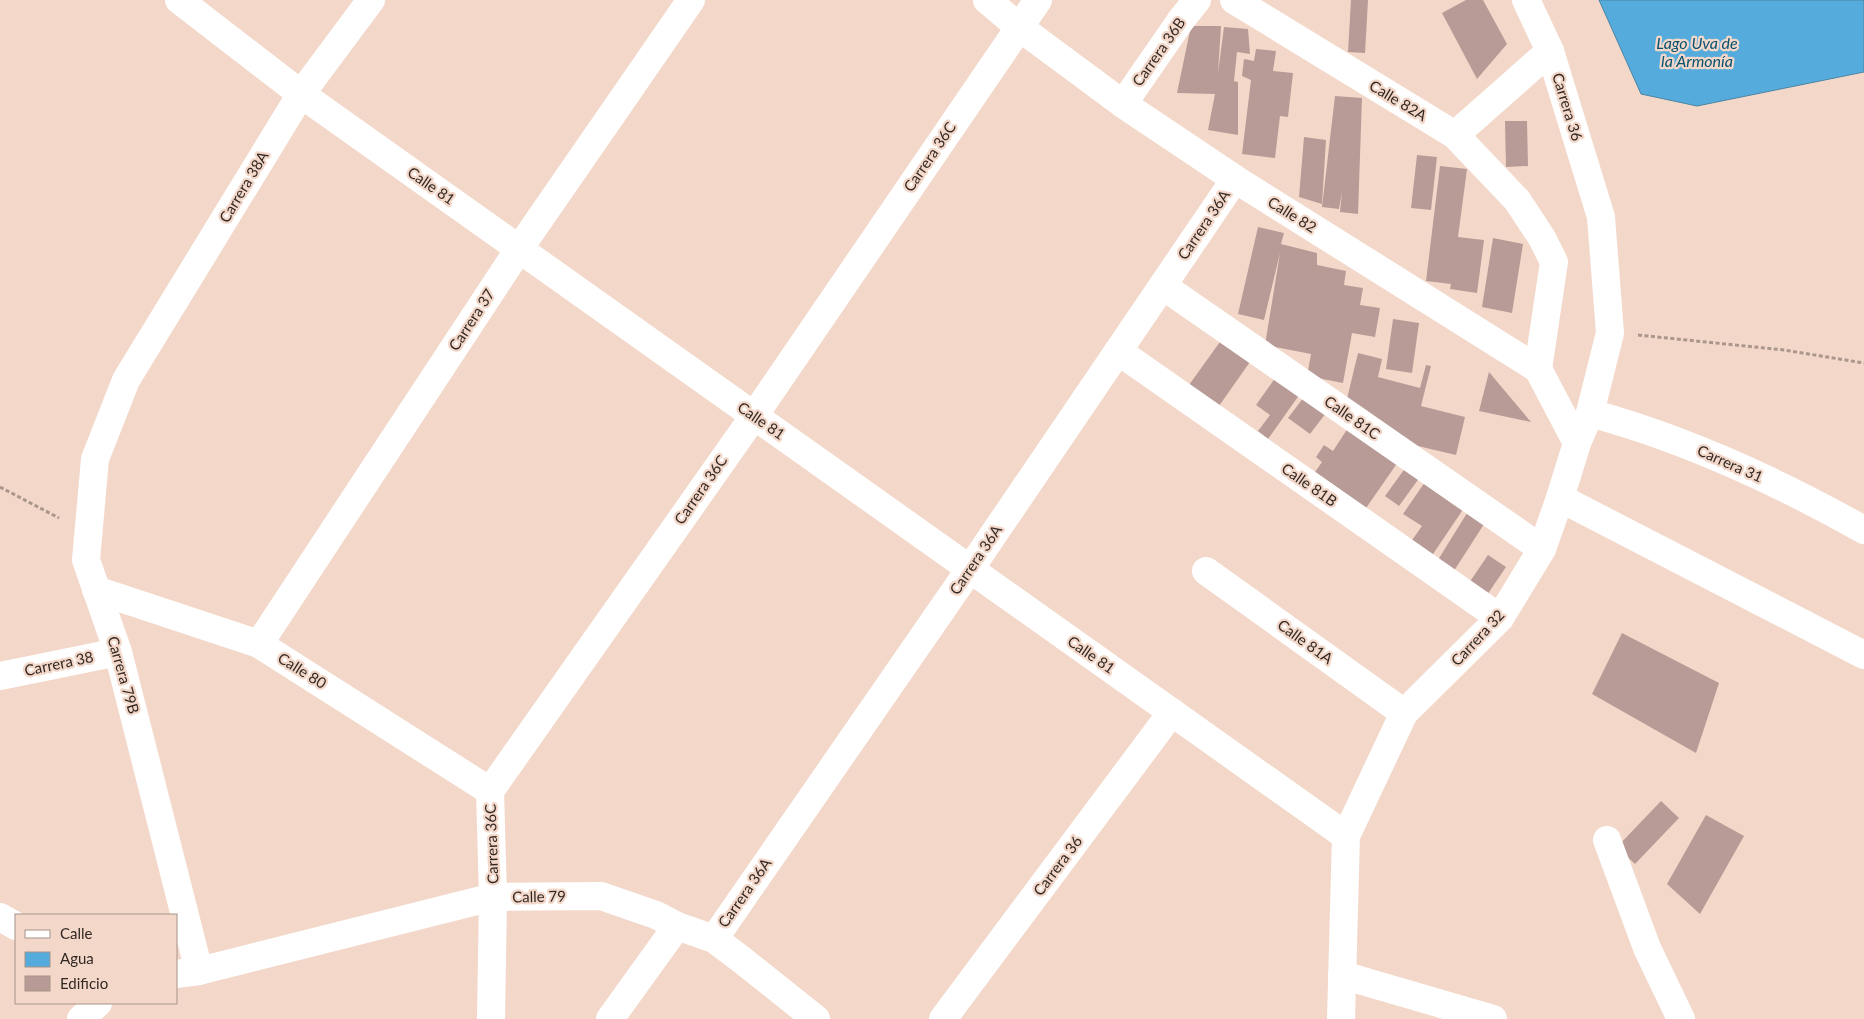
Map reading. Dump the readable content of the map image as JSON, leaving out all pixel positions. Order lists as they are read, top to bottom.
{
  "streets": {
    "street": [
      "Carrera 36B",
      "Calle 82A",
      "Carrera 36",
      "Carrera 36C",
      "Calle 81",
      "Carrera 38A",
      "Calle 82",
      "Carrera 36A",
      "Carrera 37",
      "Calle 81C",
      "Carrera 31",
      "Calle 81B",
      "Carrera 32",
      "Calle 81A",
      "Carrera 38",
      "Calle 80",
      "Carrera 79B",
      "Calle 79"
    ]
  },
  "crossings": [
    ["Carrera 36B", "Calle 82"],
    ["Calle 82A", "Calle 82"],
    ["Carrera 36", "Calle 81"],
    ["Carrera 36", "Carrera 32"],
    ["Carrera 36C", "Calle 81"],
    ["Carrera 36C", "Calle 82"],
    ["Carrera 36C", "Calle 80"],
    ["Carrera 36C", "Calle 79"],
    ["Calle 81", "Carrera 38A"],
    ["Calle 81", "Carrera 36A"],
    ["Calle 81", "Carrera 37"],
    ["Calle 81", "Carrera 32"],
    ["Carrera 38A", "Carrera 79B"],
    ["Calle 82", "Carrera 36A"],
    ["Carrera 36A", "Calle 81C"],
    ["Carrera 36A", "Calle 81B"],
    ["Carrera 36A", "Calle 79"],
    ["Carrera 37", "Calle 80"],
    ["Calle 81C", "Carrera 32"],
    ["Carrera 31", "Carrera 32"],
    ["Calle 81B", "Carrera 32"],
    ["Carrera 32", "Calle 81A"],
    ["Carrera 38", "Carrera 79B"],
    ["Calle 80", "Carrera 79B"],
    ["Carrera 79B", "Calle 79"]
  ],
  "water": ["Lago Uva de la Armonía"],
  "legend": ["Calle", "Agua", "Edificio"]
}
